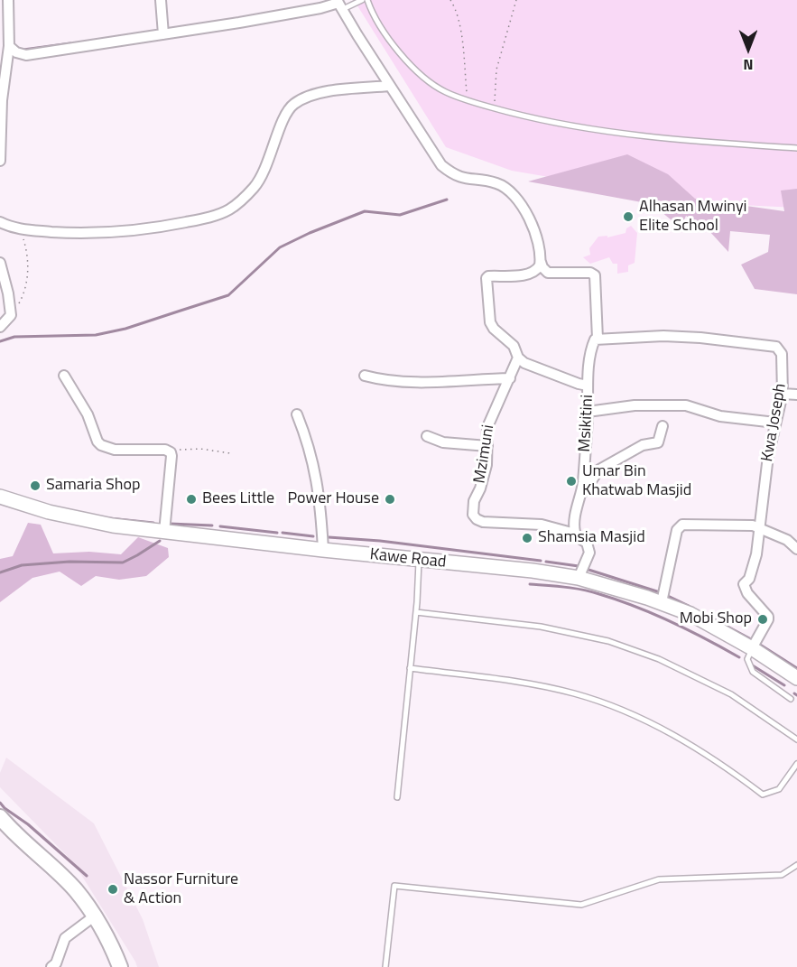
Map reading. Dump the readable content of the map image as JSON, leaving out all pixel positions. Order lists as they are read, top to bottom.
{
  "streets": {
    "main road": ["Kawe Road"],
    "street": ["Kwa Joseph", "Msikitini", "Mzimuni"]
  },
  "crossings": [
    ["Kwa Joseph", "Kawe Road"],
    ["Msikitini", "Mzimuni"]
  ],
  "places": [
    "Alhasan Mwinyi Elite School",
    "Umar Bin Khatwab Masjid",
    "Samaria Shop",
    "Bees Little",
    "Power House",
    "Shamsia Masjid",
    "Mobi Shop",
    "Nassor Furniture & Action"
  ],
  "north": "bottom"
}
